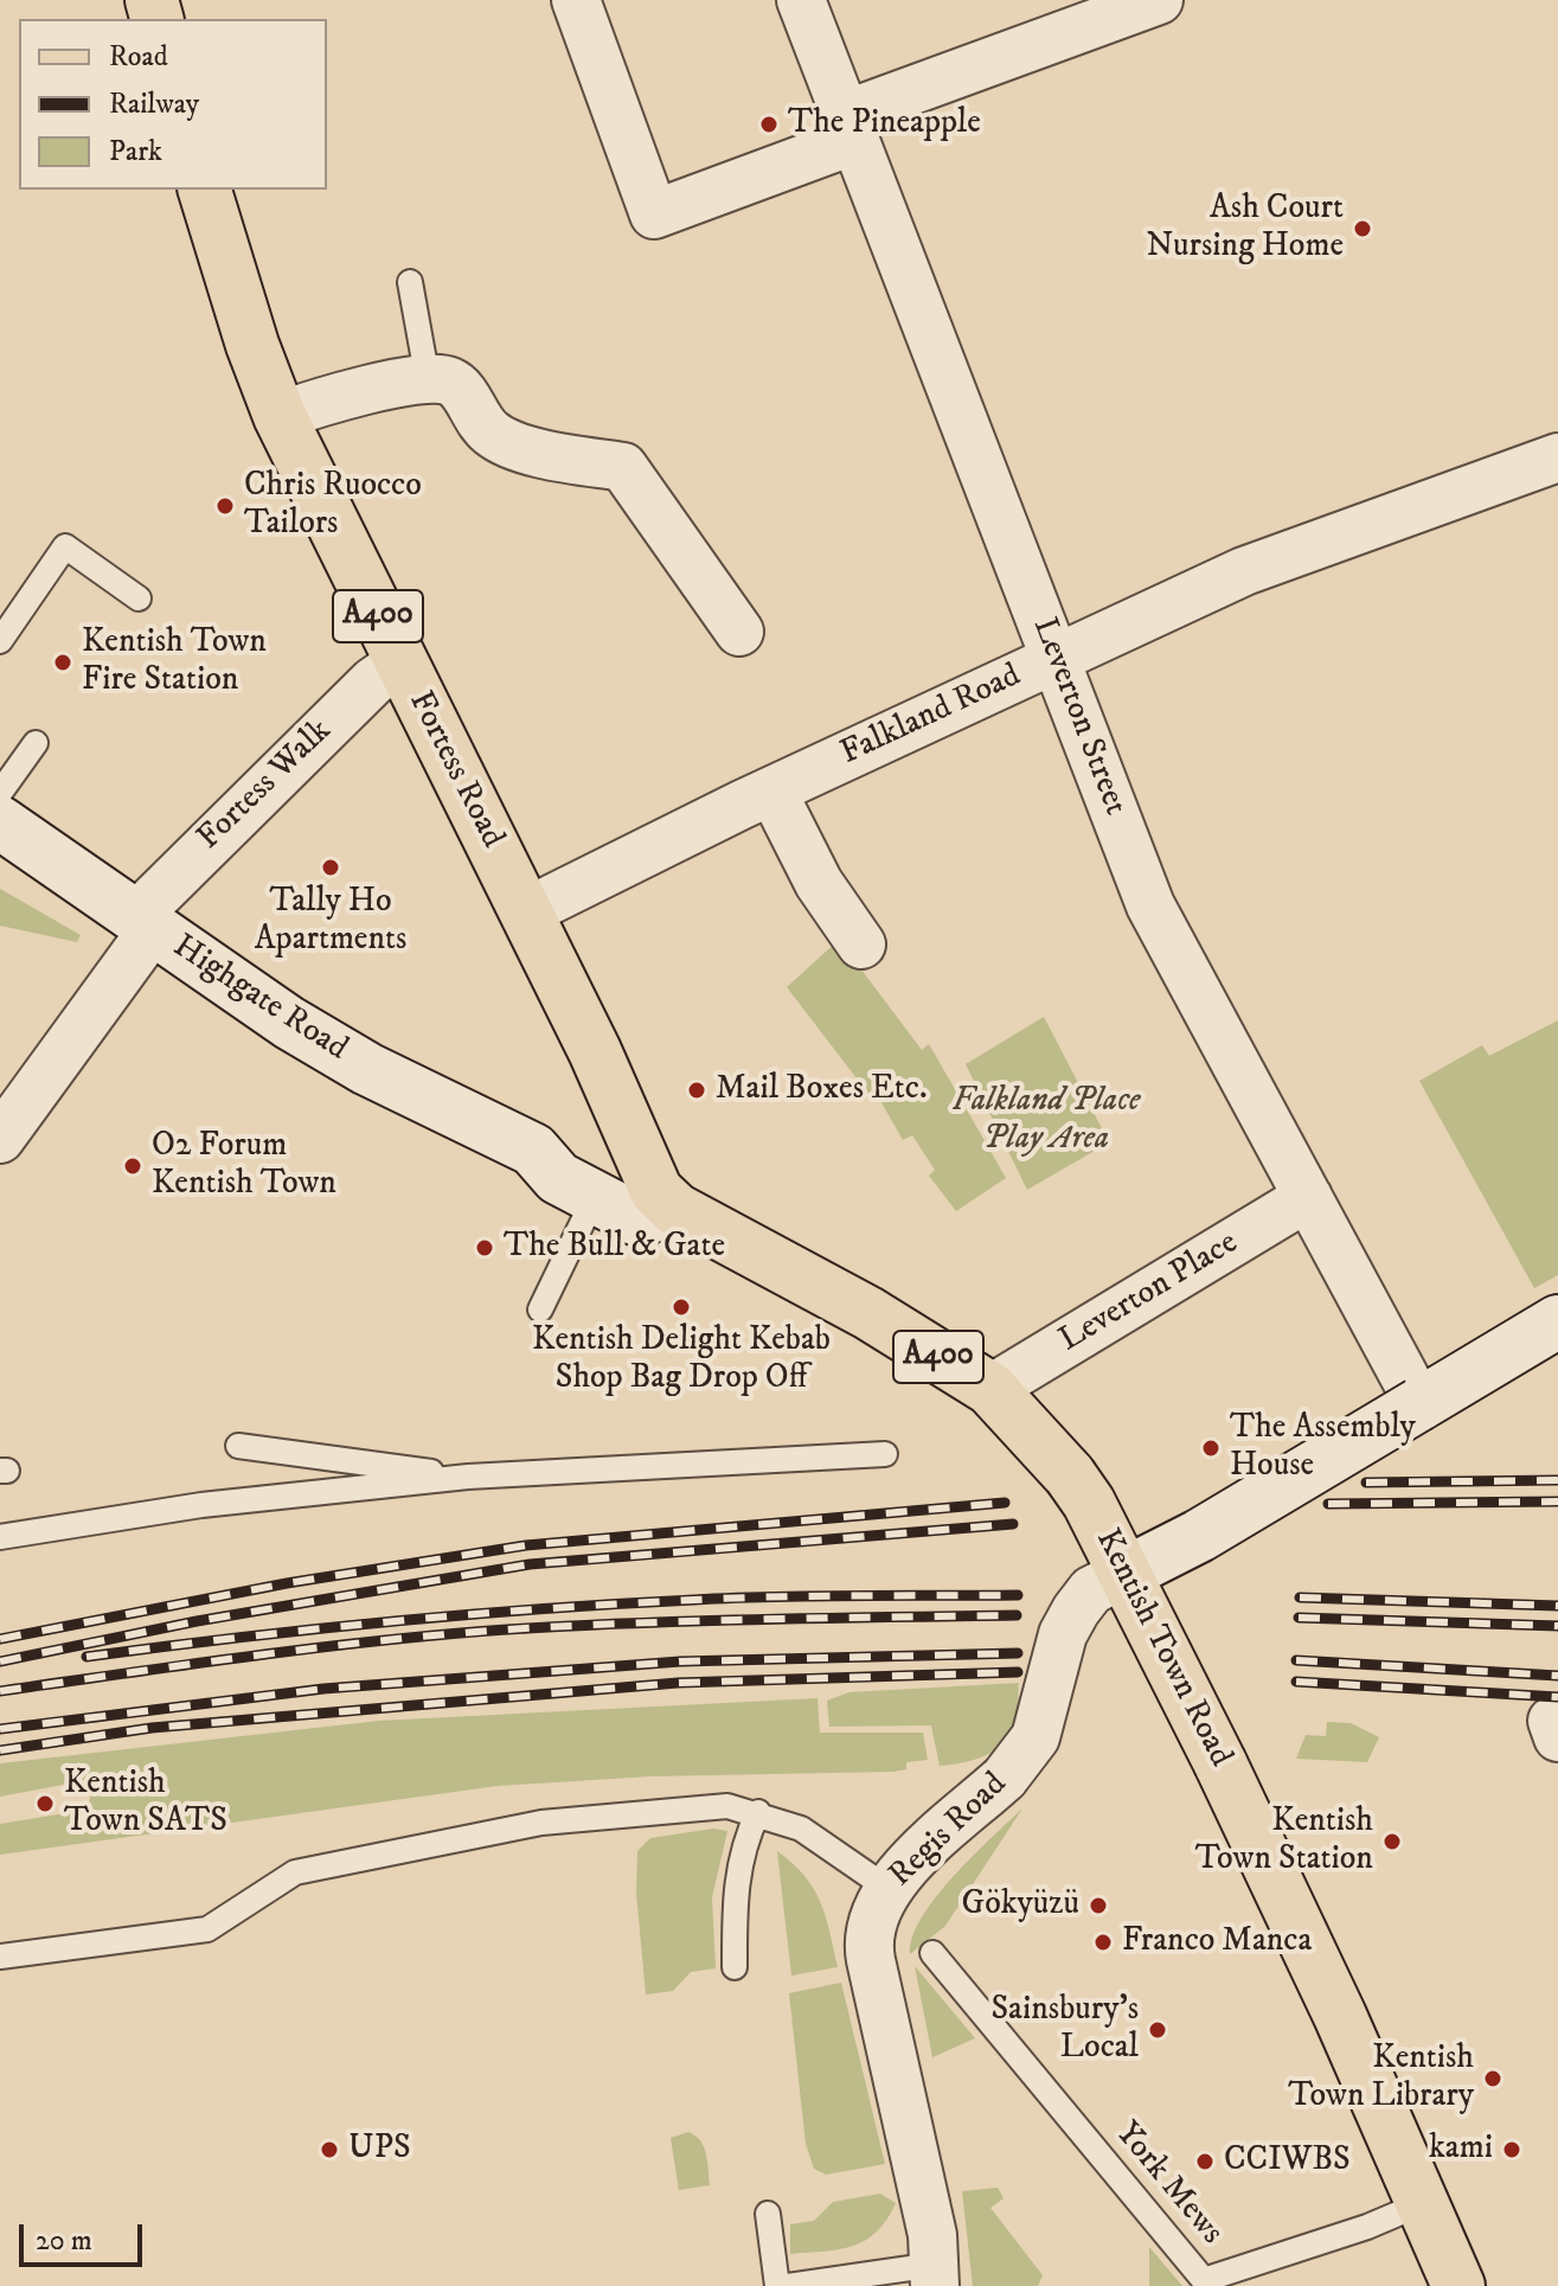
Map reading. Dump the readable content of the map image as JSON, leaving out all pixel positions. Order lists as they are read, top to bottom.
{
  "streets": {
    "main road": [
      "A400",
      "Fortess Road",
      "Highgate Road",
      "Kentish Town Road"
    ],
    "street": [
      "Falkland Road",
      "Leverton Street",
      "Fortess Walk",
      "Leverton Place",
      "Regis Road"
    ],
    "lane": ["York Mews"]
  },
  "crossings": [
    ["Falkland Road", "Leverton Street"],
    ["Falkland Road", "Fortess Road"],
    ["Leverton Street", "Leverton Place"],
    ["Fortess Road", "Fortess Walk"],
    ["Fortess Road", "Highgate Road"],
    ["Fortess Road", "Kentish Town Road"],
    ["Fortess Walk", "Highgate Road"],
    ["Highgate Road", "Kentish Town Road"],
    ["Leverton Place", "Kentish Town Road"],
    ["Kentish Town Road", "Regis Road"],
    ["Kentish Town Road", "York Mews"]
  ],
  "parks": ["Falkland Place Play Area"],
  "places": [
    "The Pineapple",
    "Ash Court Nursing Home",
    "Chris Ruocco Tailors",
    "Kentish Town Fire Station",
    "Tally Ho Apartments",
    "Mail Boxes Etc.",
    "O2 Forum Kentish Town",
    "The Bull & Gate",
    "Kentish Delight Kebab Shop Bag Drop Off",
    "The Assembly House",
    "Kentish Town SATS",
    "Kentish Town Station",
    "Gökyüzü",
    "Franco Manca",
    "Sainsbury's Local",
    "Kentish Town Library",
    "UPS",
    "kami",
    "CCIWBS"
  ],
  "legend": ["Road", "Railway", "Park"],
  "scale_bar": "20 m"
}
